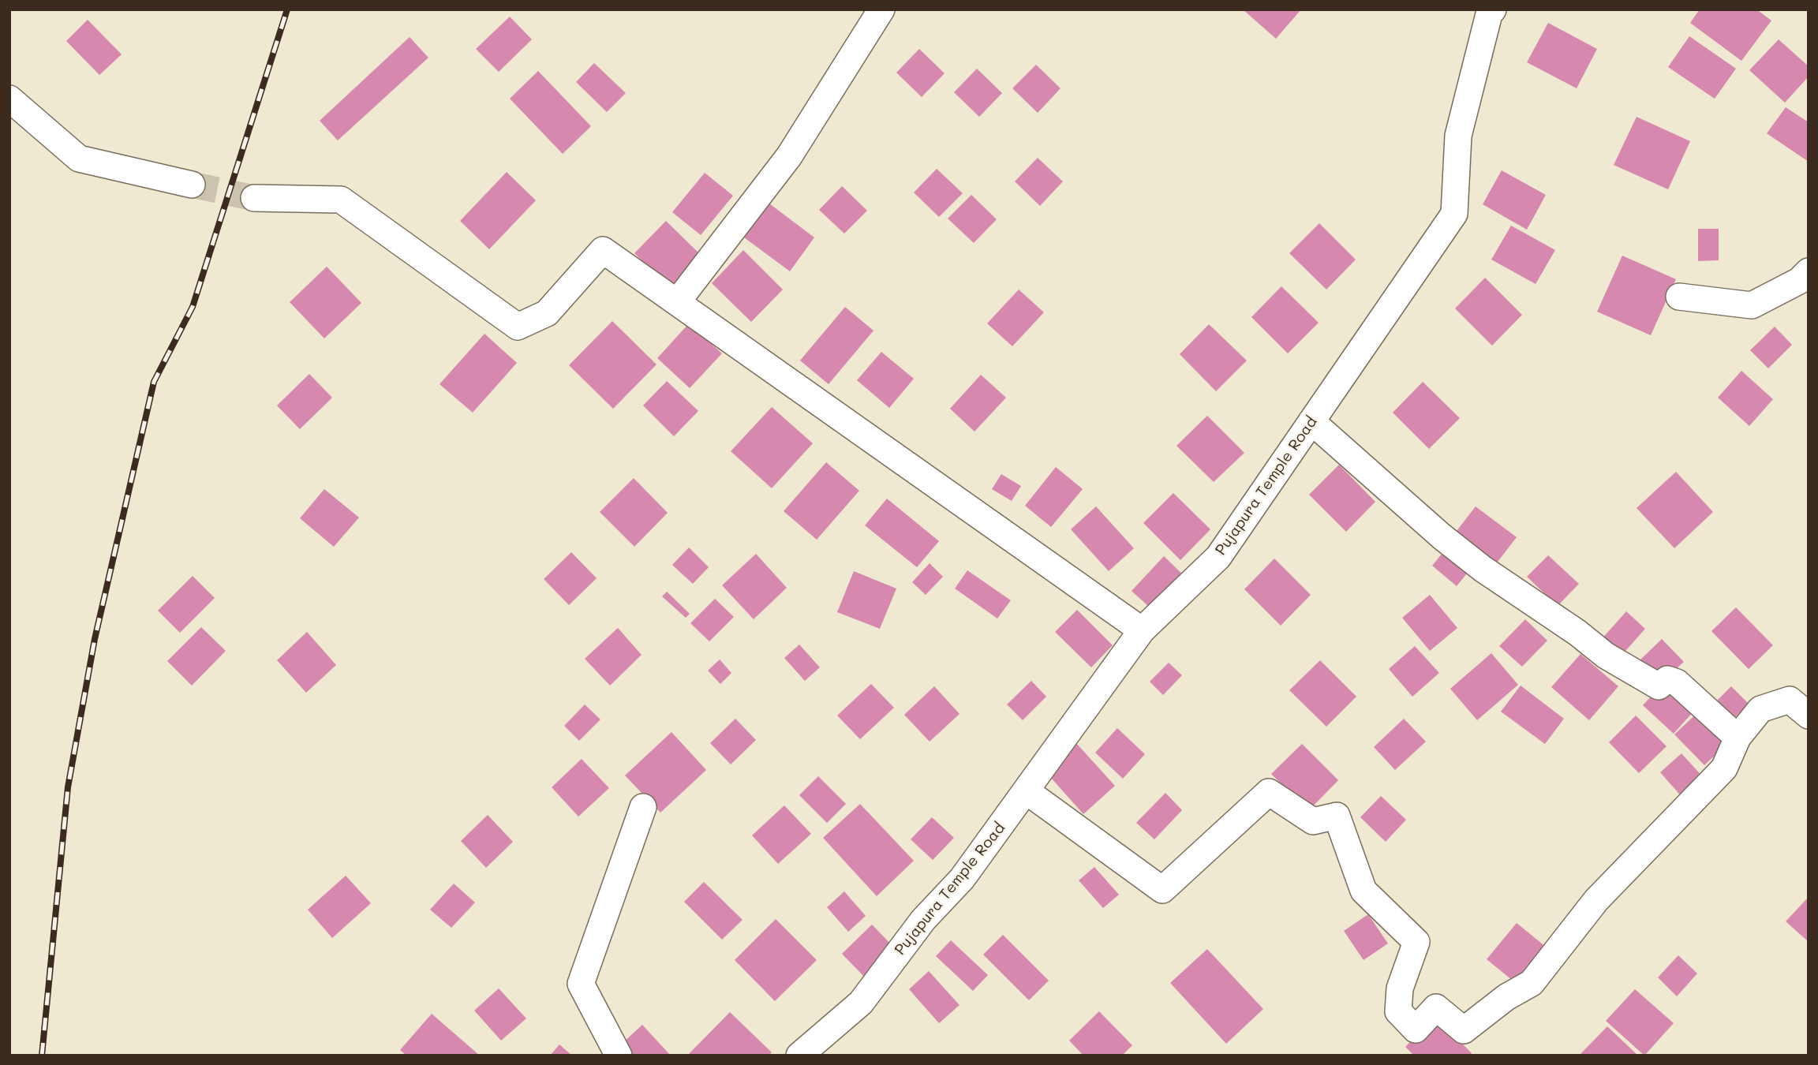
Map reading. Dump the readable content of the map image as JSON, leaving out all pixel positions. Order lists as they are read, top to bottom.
{
  "streets": {
    "street": ["Pujapura Temple Road"]
  }
}
